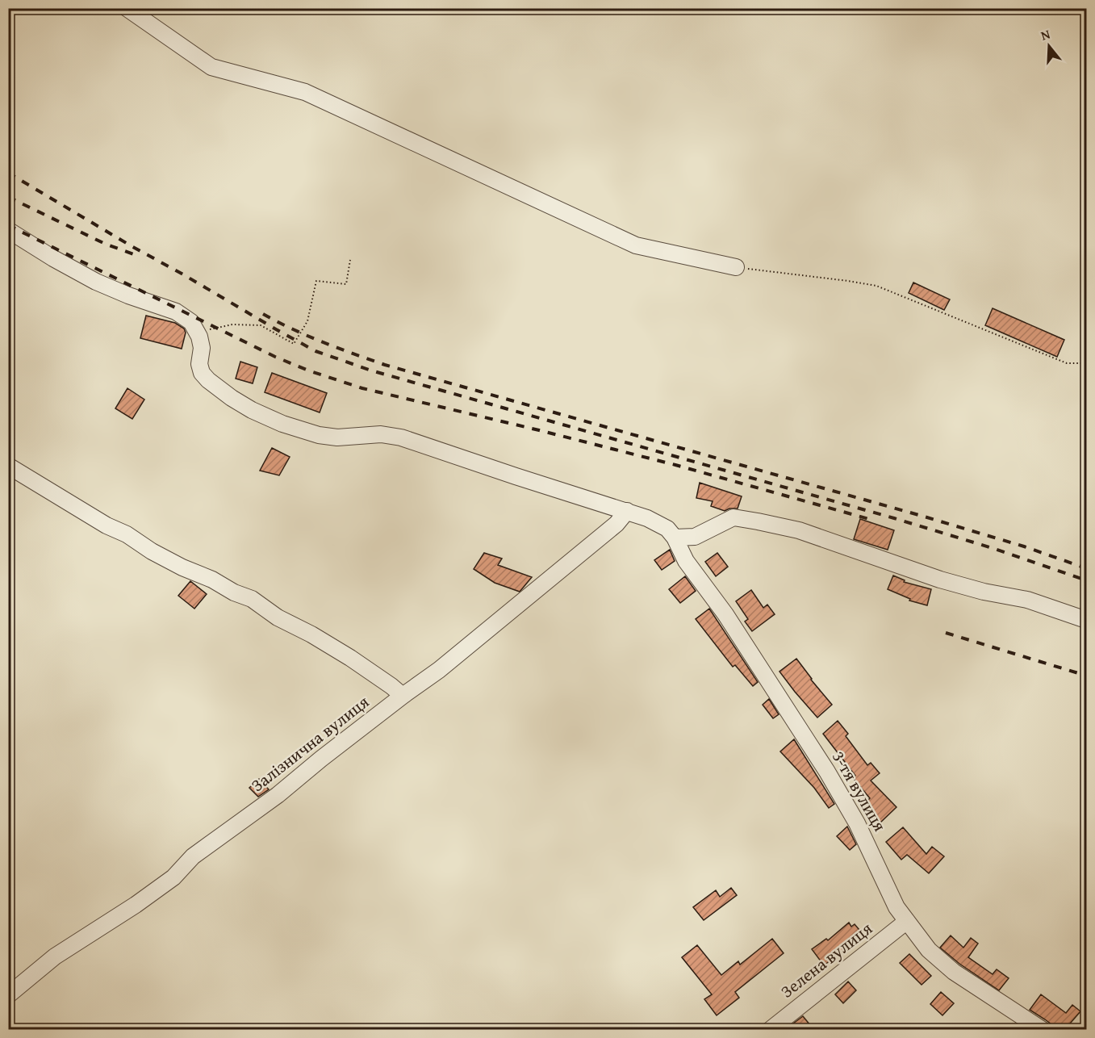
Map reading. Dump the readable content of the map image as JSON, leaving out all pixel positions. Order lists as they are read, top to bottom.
{
  "streets": {
    "street": ["Залізнична вулиця", "3-тя вулиця", "Зелена вулиця"]
  },
  "crossings": [
    ["3-тя вулиця", "Зелена вулиця"]
  ],
  "north": "top"
}
